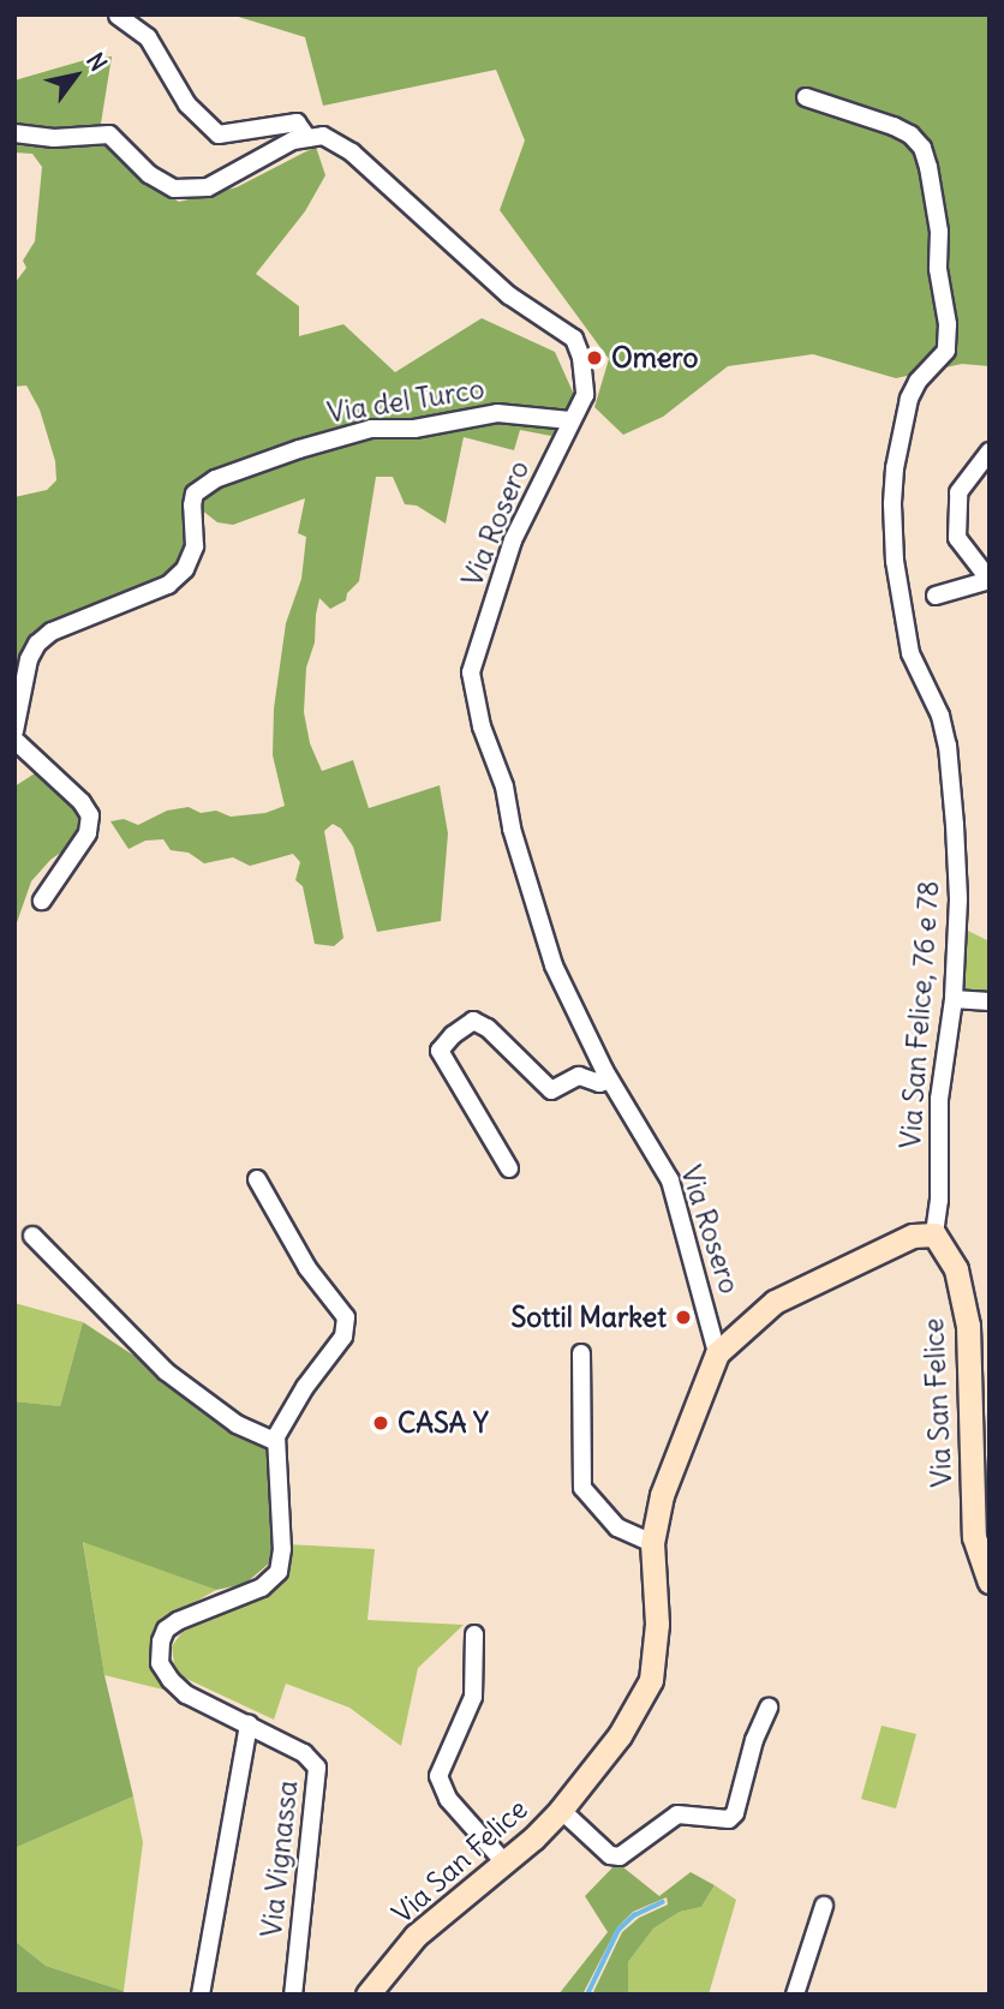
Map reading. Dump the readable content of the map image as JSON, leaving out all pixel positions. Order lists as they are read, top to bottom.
{
  "streets": {
    "street": [
      "Via del Turco",
      "Via Rosero",
      "Via San Felice, 76 e 78",
      "Via San Felice",
      "Via Vignassa"
    ]
  },
  "crossings": [
    ["Via del Turco", "Via Rosero"],
    ["Via Rosero", "Via San Felice"],
    ["Via San Felice, 76 e 78", "Via San Felice"]
  ],
  "places": ["Omero", "Sottil Market", "CASA Y"],
  "north": "top right"
}
